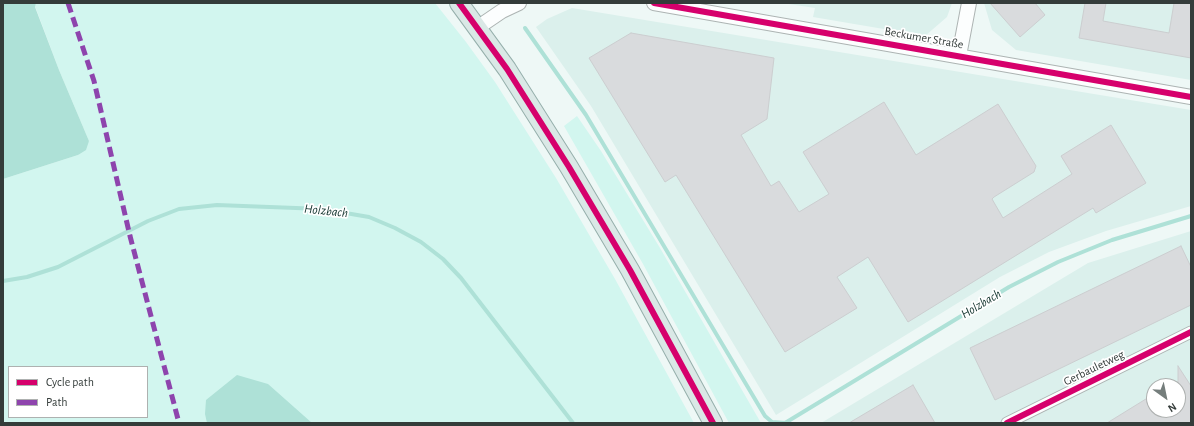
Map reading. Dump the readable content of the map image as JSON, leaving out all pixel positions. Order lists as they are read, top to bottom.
{
  "streets": {
    "street": ["Beckumer Straße", "Gerbauletweg"]
  },
  "water": ["Holzbach"],
  "legend": ["Cycle path", "Path"],
  "north": "bottom right"
}
